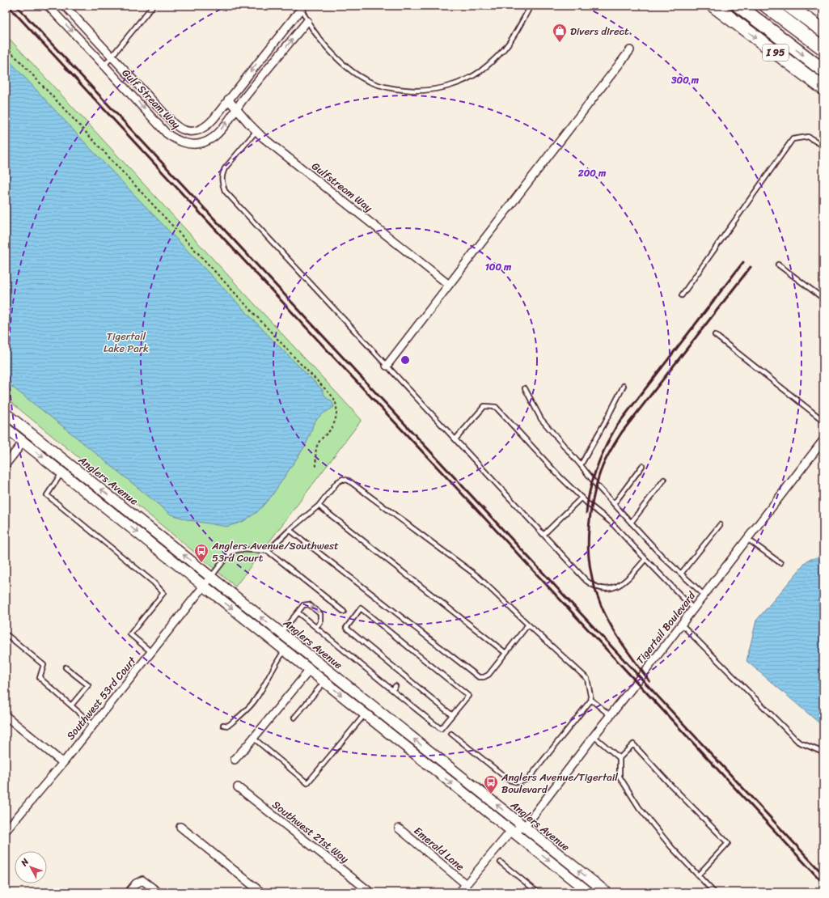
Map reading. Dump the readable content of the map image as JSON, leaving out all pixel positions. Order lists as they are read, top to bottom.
{
  "streets": {
    "highway": ["I 95"],
    "street": [
      "Gulf Stream Way",
      "Gulfstream Way",
      "Anglers Avenue",
      "Tigertail Boulevard",
      "Southwest 53rd Court",
      "Southwest 21st Way",
      "Emerald Lane"
    ]
  },
  "crossings": [
    ["Gulf Stream Way", "Gulfstream Way"],
    ["Anglers Avenue", "Tigertail Boulevard"],
    ["Anglers Avenue", "Southwest 53rd Court"]
  ],
  "parks": ["Tigertail Lake Park"],
  "places": {
    "shop": ["Divers direct"],
    "bus stop": ["Anglers Avenue/Southwest 53rd Court", "Anglers Avenue/Tigertail Boulevard"]
  },
  "north": "top left",
  "rings": ["300 m", "200 m", "100 m"]
}
